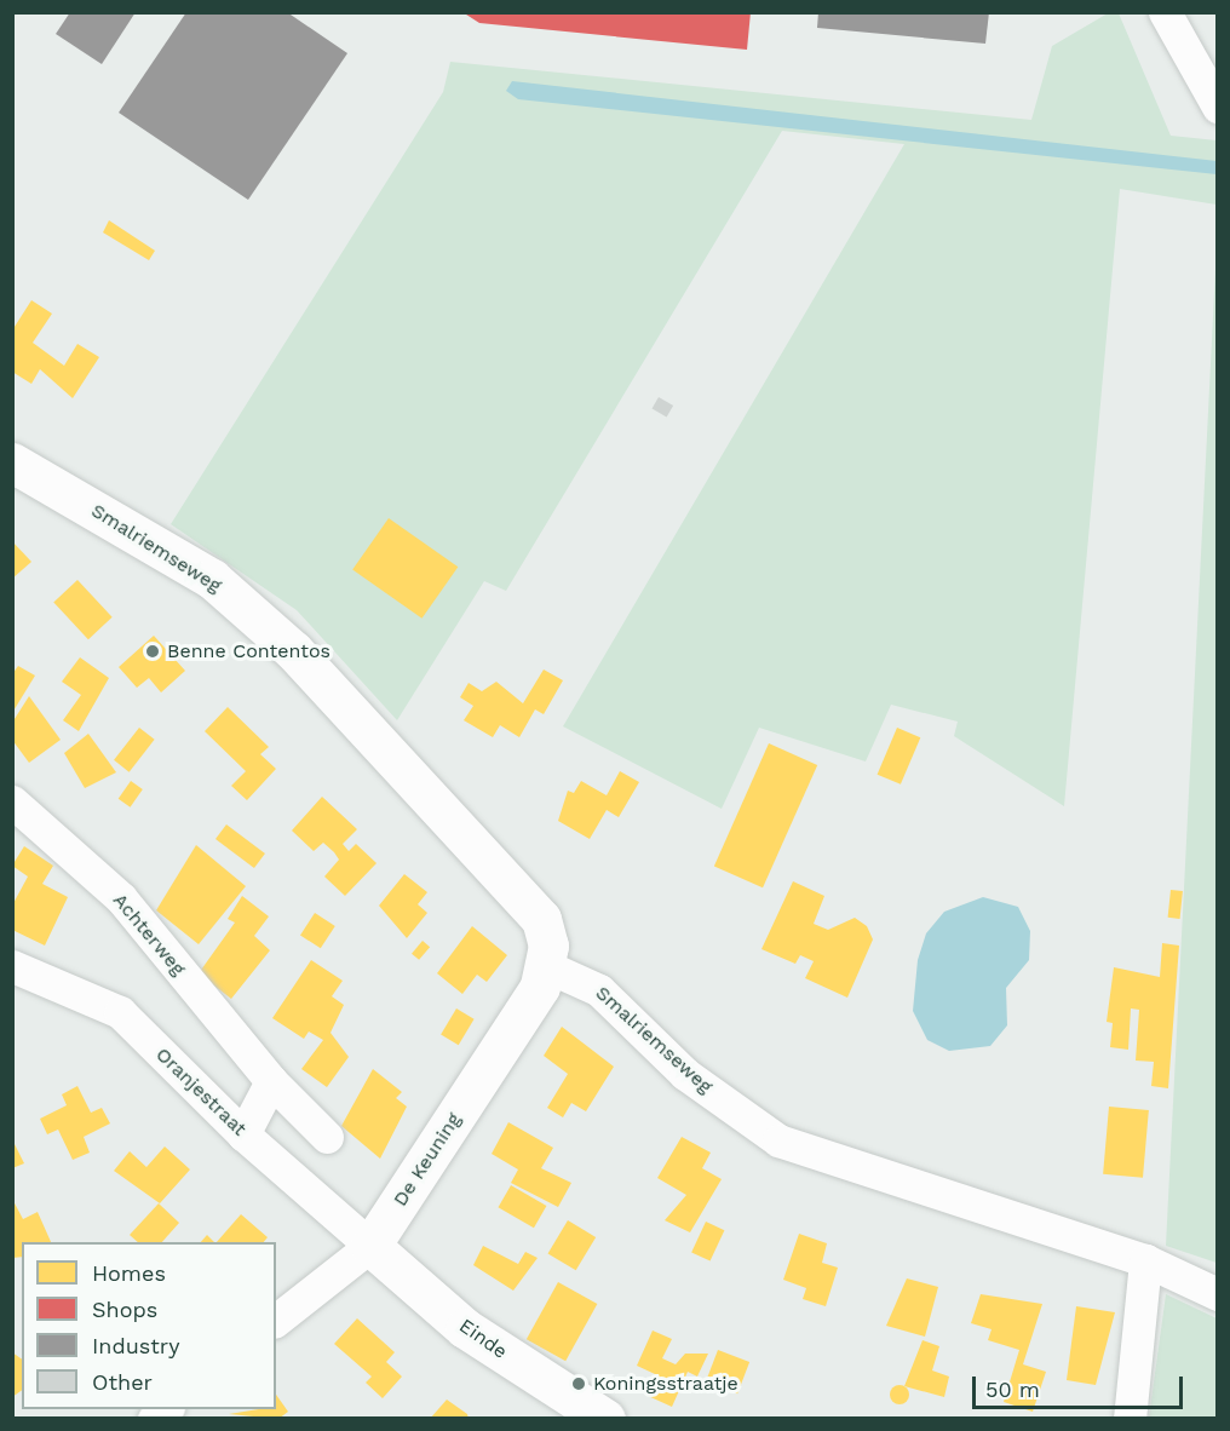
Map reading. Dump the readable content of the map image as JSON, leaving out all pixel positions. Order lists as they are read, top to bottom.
{
  "streets": {
    "street": [
      "Smalriemseweg",
      "Achterweg",
      "Oranjestraat",
      "De Keuning",
      "Einde"
    ]
  },
  "crossings": [
    ["Smalriemseweg", "De Keuning"],
    ["Oranjestraat", "De Keuning"],
    ["Oranjestraat", "Einde"],
    ["De Keuning", "Einde"]
  ],
  "places": ["Benne Contentos", "Koningsstraatje"],
  "legend": [
    "Homes",
    "Shops",
    "Industry",
    "Other"
  ],
  "scale_bar": "50 m"
}
